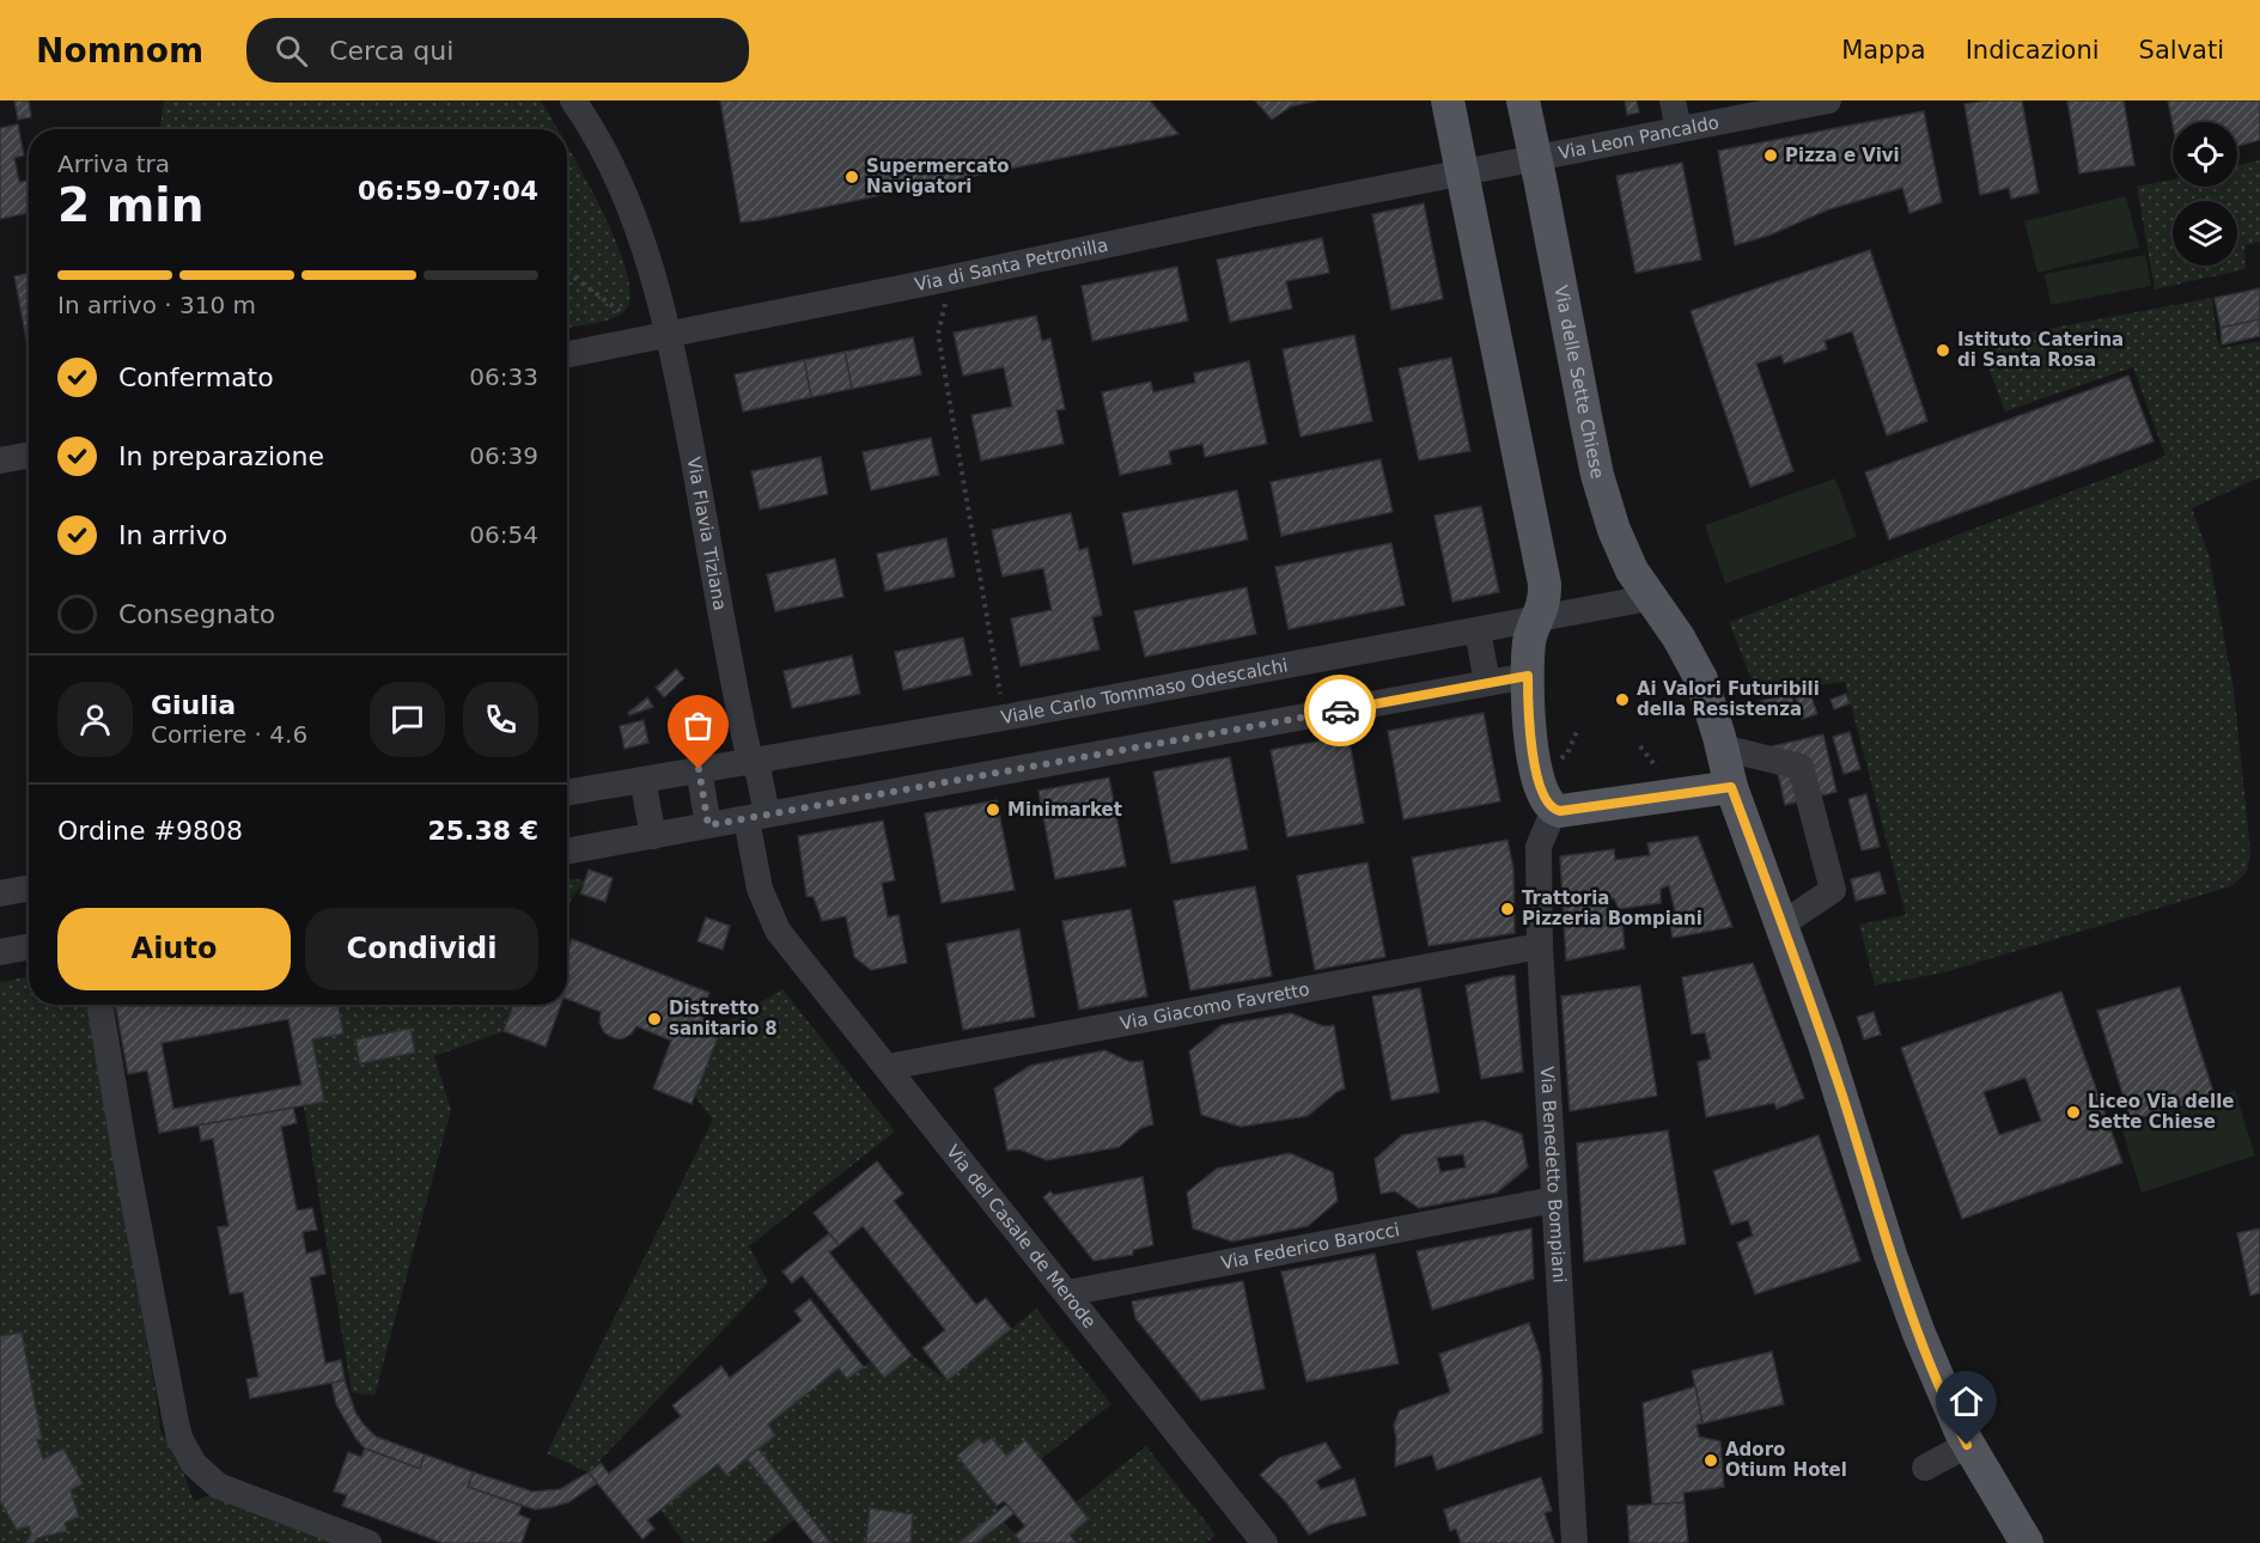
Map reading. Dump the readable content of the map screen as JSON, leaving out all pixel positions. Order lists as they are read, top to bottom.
{
  "streets": {
    "main road": ["Via delle Sette Chiese"],
    "street": [
      "Via Leon Pancaldo",
      "Via di Santa Petronilla",
      "Via Flavia Tiziana",
      "Viale Carlo Tommaso Odescalchi",
      "Via Giacomo Favretto",
      "Via Benedetto Bompiani",
      "Via del Casale de Merode",
      "Via Federico Barocci"
    ]
  },
  "crossings": [
    ["Via Leon Pancaldo", "Via delle Sette Chiese"],
    ["Via di Santa Petronilla", "Via Flavia Tiziana"],
    ["Via delle Sette Chiese", "Viale Carlo Tommaso Odescalchi"],
    ["Via Flavia Tiziana", "Viale Carlo Tommaso Odescalchi"],
    ["Via Flavia Tiziana", "Via del Casale de Merode"],
    ["Via Giacomo Favretto", "Via Benedetto Bompiani"],
    ["Via Giacomo Favretto", "Via del Casale de Merode"],
    ["Via Benedetto Bompiani", "Via Federico Barocci"],
    ["Via del Casale de Merode", "Via Federico Barocci"]
  ],
  "places": [
    "Pizza e Vivi",
    "Supermercato Navigatori",
    "Istituto Caterina di Santa Rosa",
    "Ai Valori Futuribili della Resistenza",
    "Minimarket",
    "Trattoria Pizzeria Bompiani",
    "Distretto sanitario 8",
    "Liceo Via delle Sette Chiese",
    "Adoro Otium Hotel"
  ],
  "page": {
    "header": "Nomnom",
    "search": "Cerca qui",
    "nav": ["Mappa", "Indicazioni", "Salvati"],
    "heading": ["2 min", "Arriva tra", "06:59–07:04"],
    "panel": [
      "Giulia",
      "Corriere · 4.6",
      "Ordine #9808",
      "25.38 €"
    ],
    "bar": "In arrivo · 310 m",
    "list": [
      ["Confermato", "06:33"],
      ["In preparazione", "06:39"],
      ["In arrivo", "06:54"],
      "Consegnato"
    ],
    "buttons": ["Aiuto", "Condividi"]
  }
}
